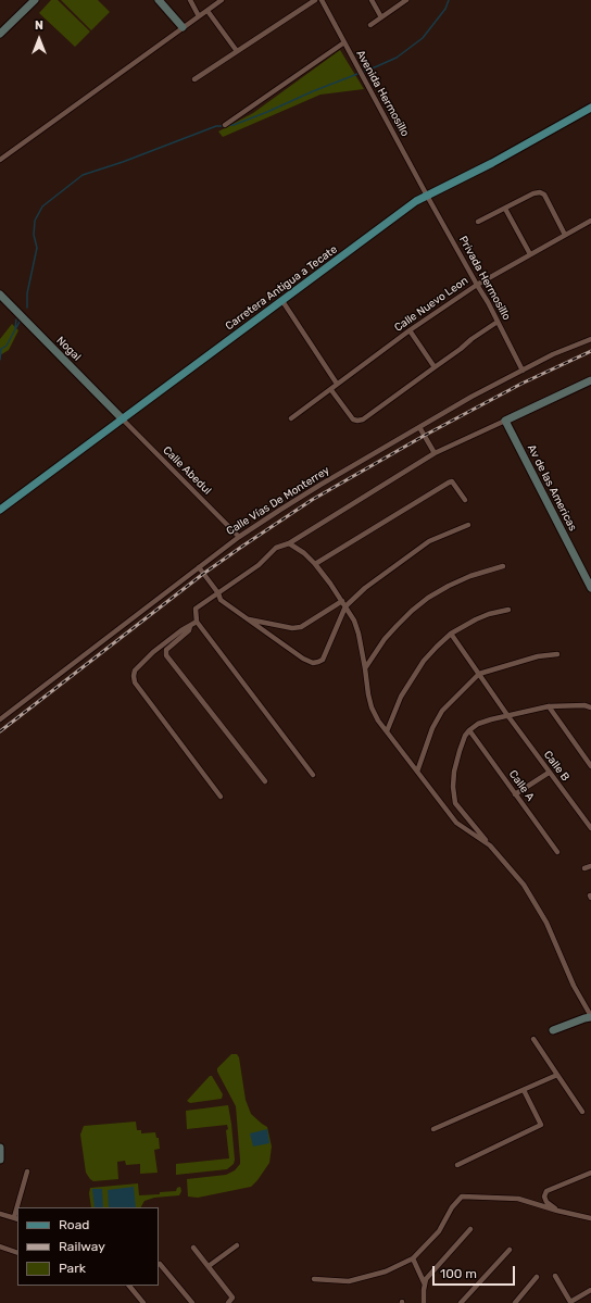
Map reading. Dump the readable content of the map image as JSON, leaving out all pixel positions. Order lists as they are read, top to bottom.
{
  "streets": {
    "main road": ["Carretera Antigua a Tecate"],
    "street": [
      "Avenida Hermosillo",
      "Privada Hermosillo",
      "Calle Nuevo Leon",
      "Nogal",
      "Calle Abedul",
      "Av de las Americas",
      "Calle Vías De Monterrey",
      "Calle B",
      "Calle A"
    ]
  },
  "crossings": [
    ["Avenida Hermosillo", "Privada Hermosillo"],
    ["Avenida Hermosillo", "Carretera Antigua a Tecate"],
    ["Privada Hermosillo", "Carretera Antigua a Tecate"],
    ["Privada Hermosillo", "Calle Nuevo Leon"],
    ["Privada Hermosillo", "Calle Vías De Monterrey"],
    ["Carretera Antigua a Tecate", "Nogal"],
    ["Carretera Antigua a Tecate", "Calle Abedul"],
    ["Nogal", "Calle Abedul"],
    ["Calle Abedul", "Calle Vías De Monterrey"]
  ],
  "legend": ["Road", "Railway", "Park"],
  "scale_bar": "100 m",
  "north": "top"
}
